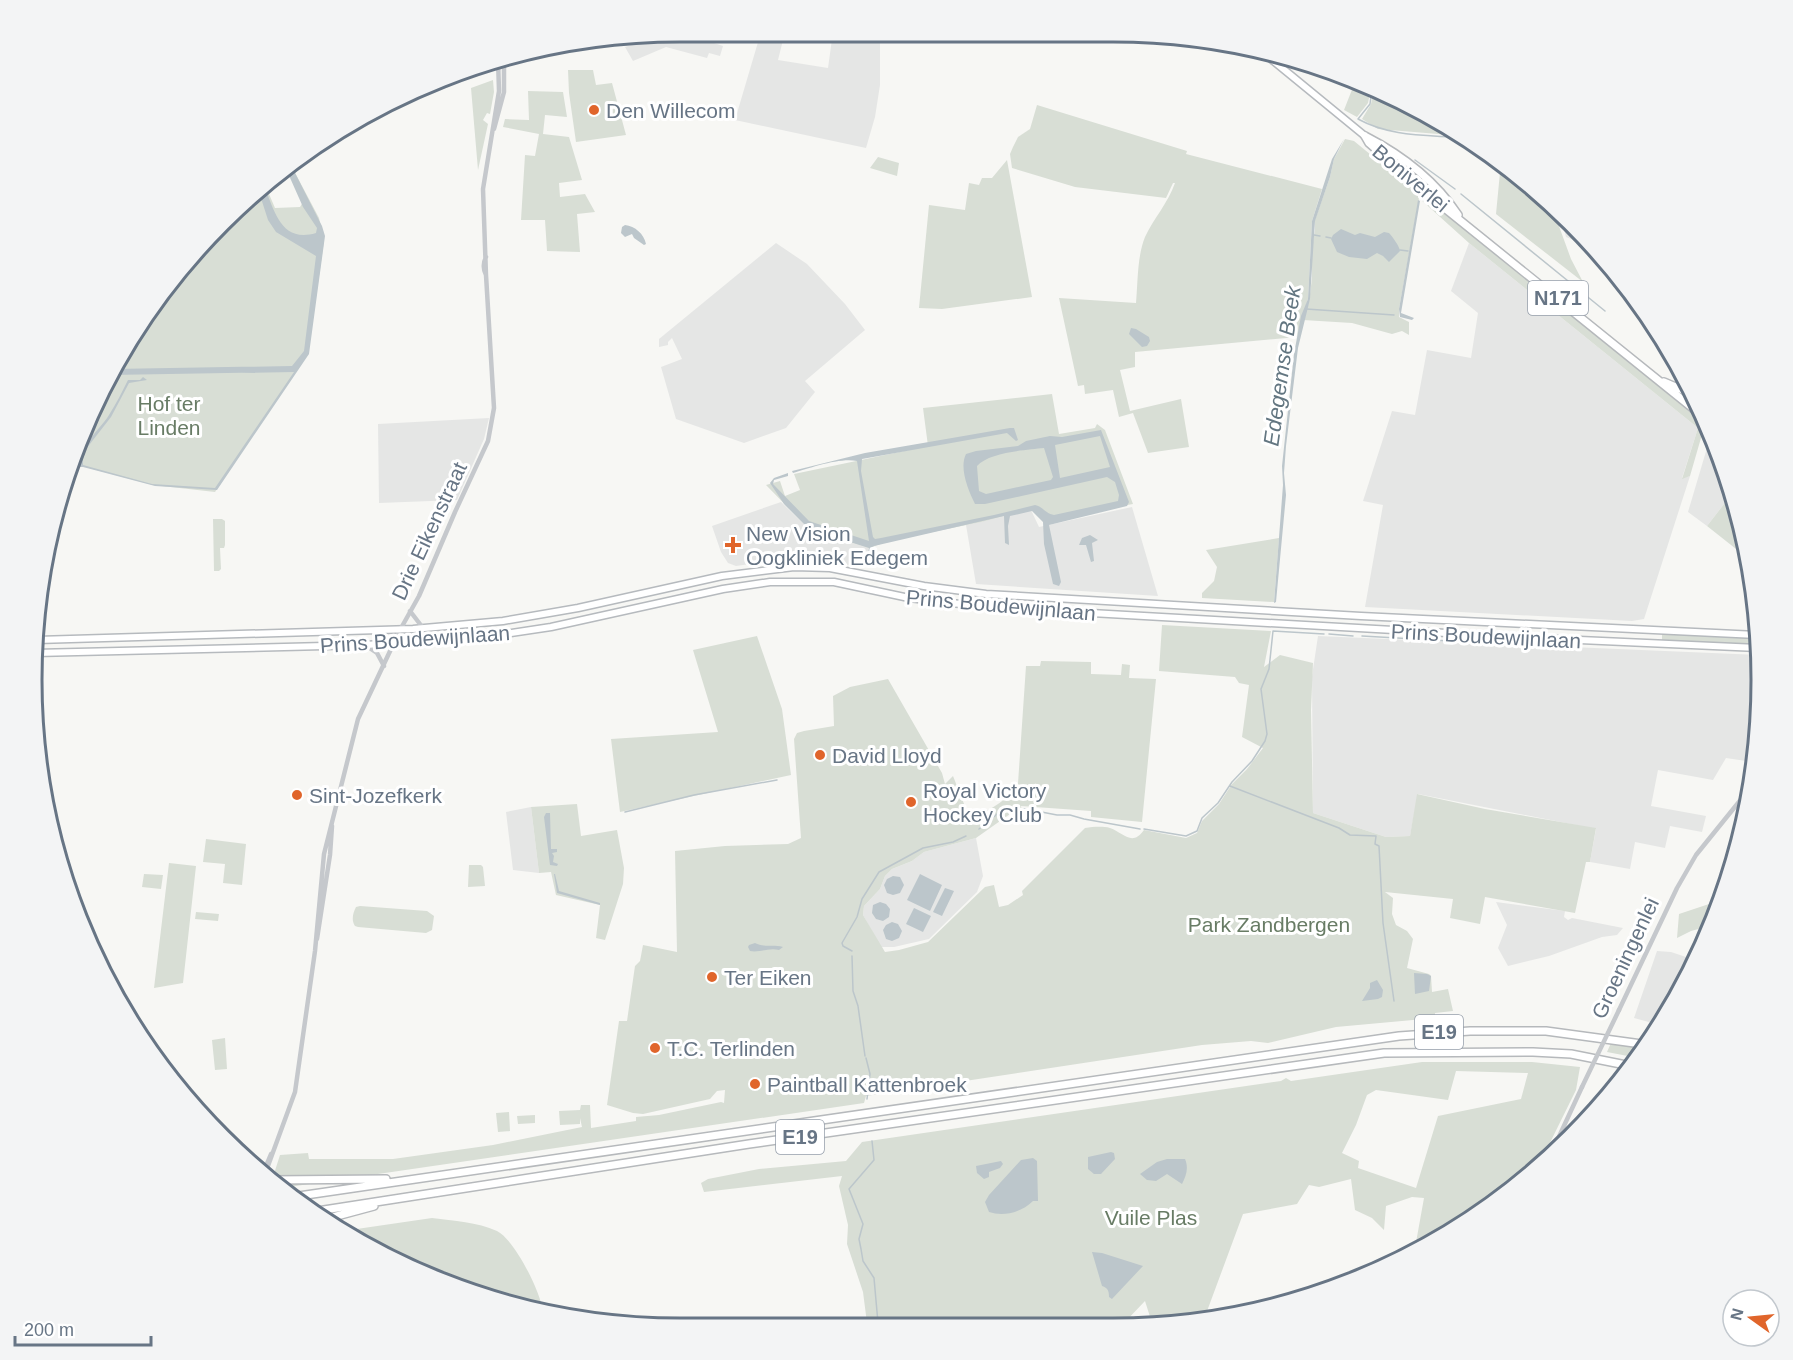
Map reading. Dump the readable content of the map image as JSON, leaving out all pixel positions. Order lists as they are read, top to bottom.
{
  "streets": {
    "highway": ["Boniverlei", "N171", "E19"],
    "main road": ["Prins Boudewijnlaan"],
    "street": ["Drie Eikenstraat", "Groeningenlei"]
  },
  "crossings": [
    ["Drie Eikenstraat", "Prins Boudewijnlaan"]
  ],
  "water": ["Edegemse Beek"],
  "parks": ["Hof ter Linden", "Park Zandbergen", "Vuile Plas"],
  "places": {
    "other": [
      "Den Willecom",
      "David Lloyd",
      "Sint-Jozefkerk",
      "Royal Victory Hockey Club",
      "Ter Eiken",
      "T.C. Terlinden",
      "Paintball Kattenbroek"
    ],
    "health": ["New Vision Oogkliniek Edegem"]
  },
  "scale_bar": "200 m",
  "north": "left"
}
